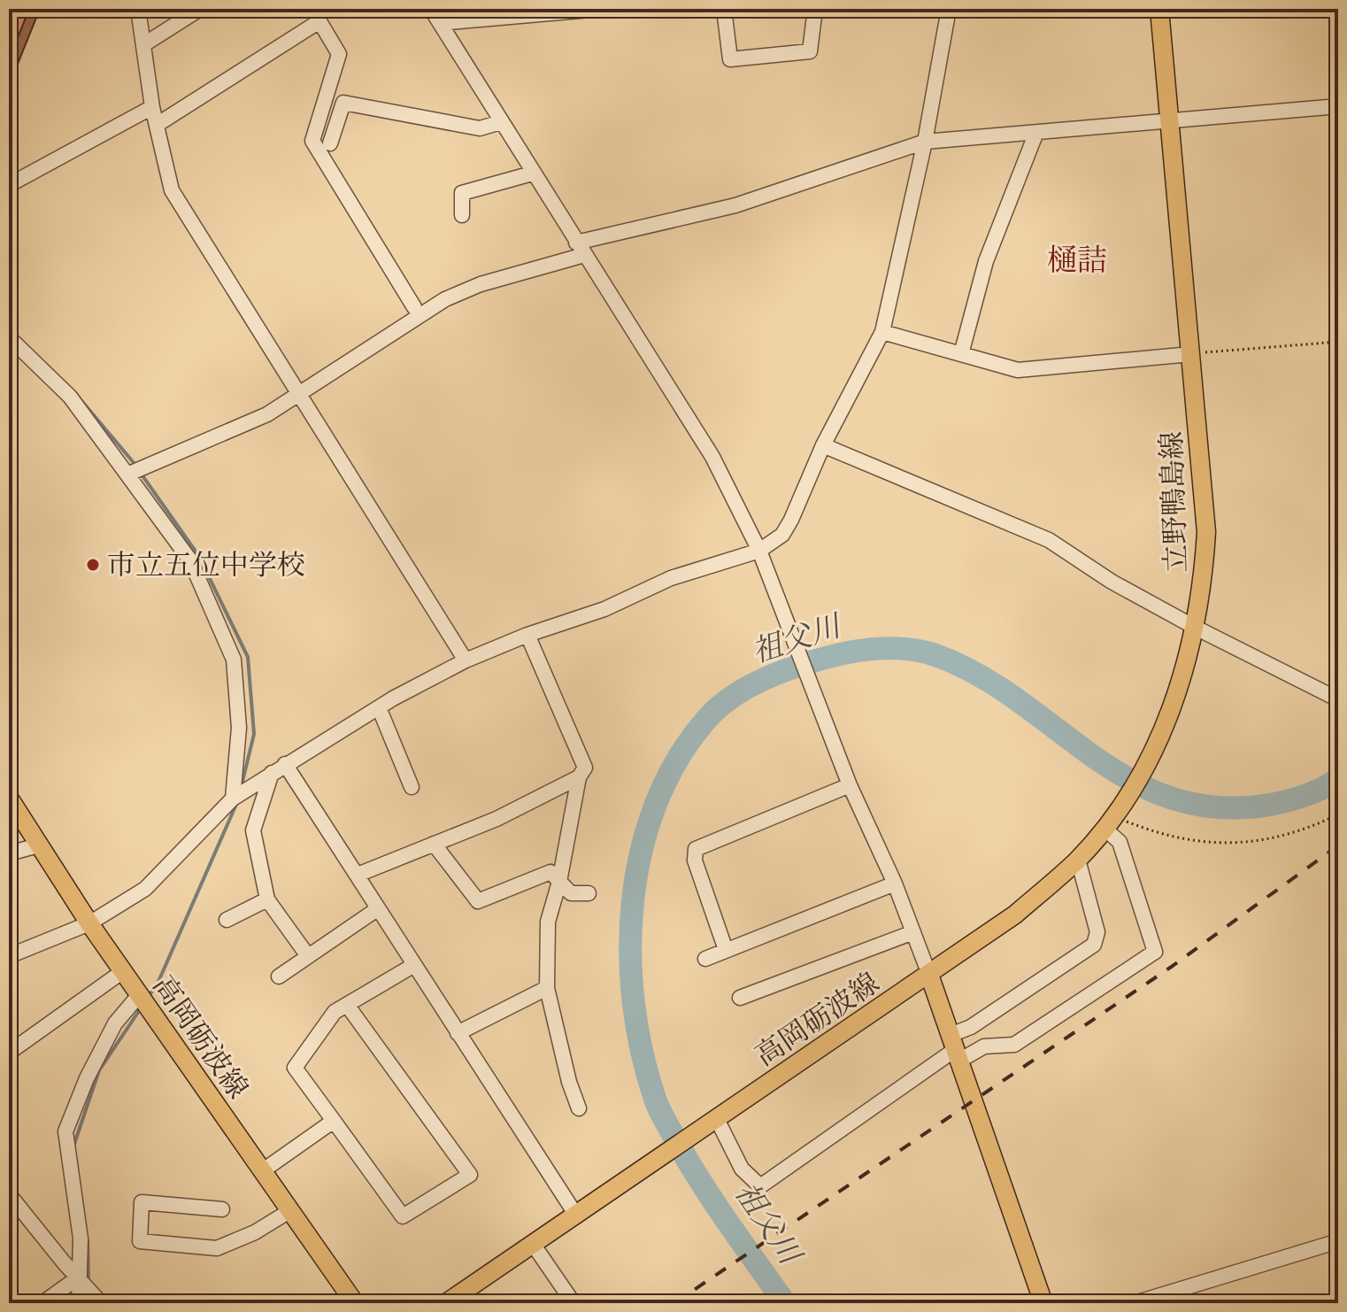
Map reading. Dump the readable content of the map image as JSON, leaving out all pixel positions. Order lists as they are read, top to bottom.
{
  "streets": {
    "main road": ["立野鴨島線", "高岡砺波線"]
  },
  "crossings": [
    ["立野鴨島線", "高岡砺波線"]
  ],
  "districts": ["樋詰"],
  "water": ["祖父川"],
  "places": ["市立五位中学校"]
}
